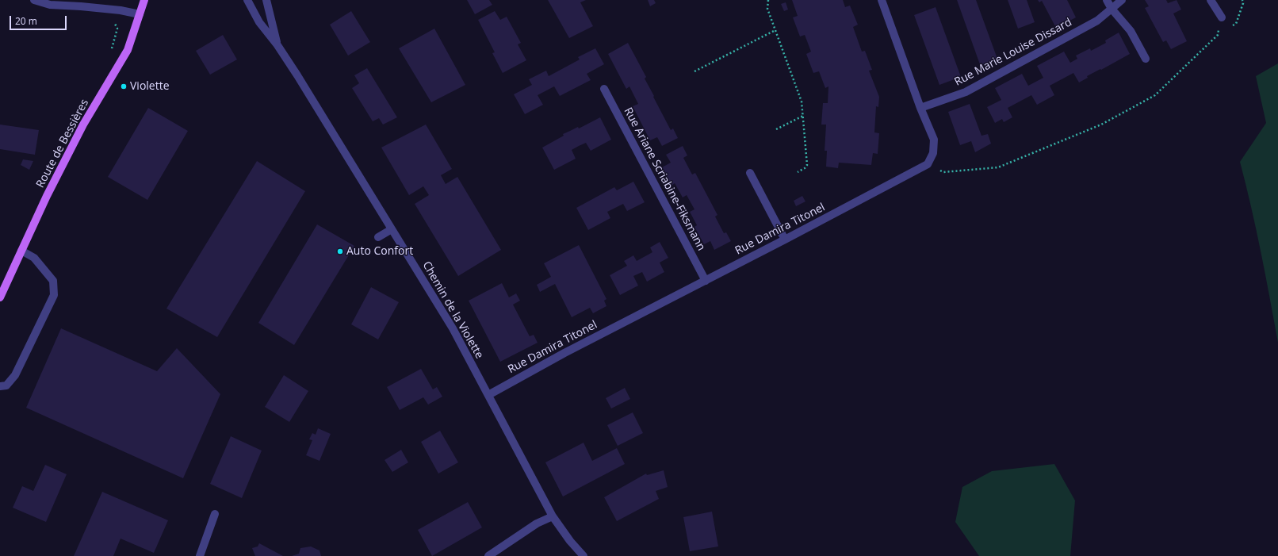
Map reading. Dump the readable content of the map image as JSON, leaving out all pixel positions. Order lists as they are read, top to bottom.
{
  "streets": {
    "main road": ["Route de Bessières"],
    "street": [
      "Rue Marie Louise Dissard",
      "Rue Ariane Scriabine-Fiksmann",
      "Rue Damira Titonel",
      "Chemin de la Violette"
    ]
  },
  "crossings": [
    ["Rue Ariane Scriabine-Fiksmann", "Rue Damira Titonel"],
    ["Rue Damira Titonel", "Chemin de la Violette"]
  ],
  "places": ["Violette", "Auto Confort"],
  "scale_bar": "20 m"
}
